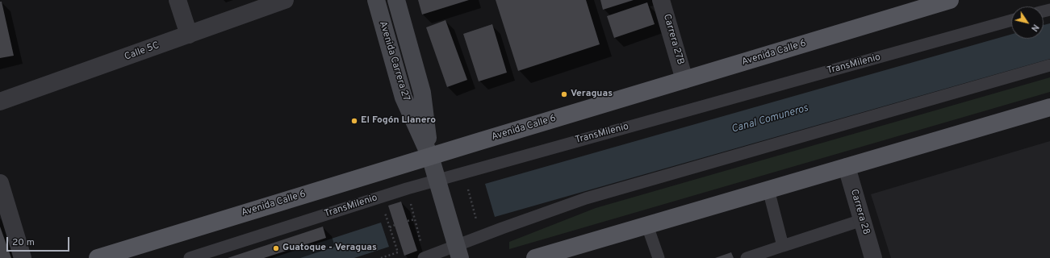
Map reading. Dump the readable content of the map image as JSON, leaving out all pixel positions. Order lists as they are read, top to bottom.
{
  "streets": {
    "main road": ["Avenida Calle 6", "Avenida Carrera 27"],
    "street": ["Carrera 27B", "Calle 5C", "Carrera 28"],
    "lane": ["TransMilenio"]
  },
  "crossings": [
    ["Carrera 27B", "Avenida Calle 6"],
    ["Avenida Calle 6", "Avenida Carrera 27"],
    ["Avenida Carrera 27", "TransMilenio"]
  ],
  "water": ["Canal Comuneros"],
  "places": ["Veraguas", "El Fogón Llanero", "Guatoque - Veraguas"],
  "scale_bar": "20 m",
  "north": "bottom right"
}
